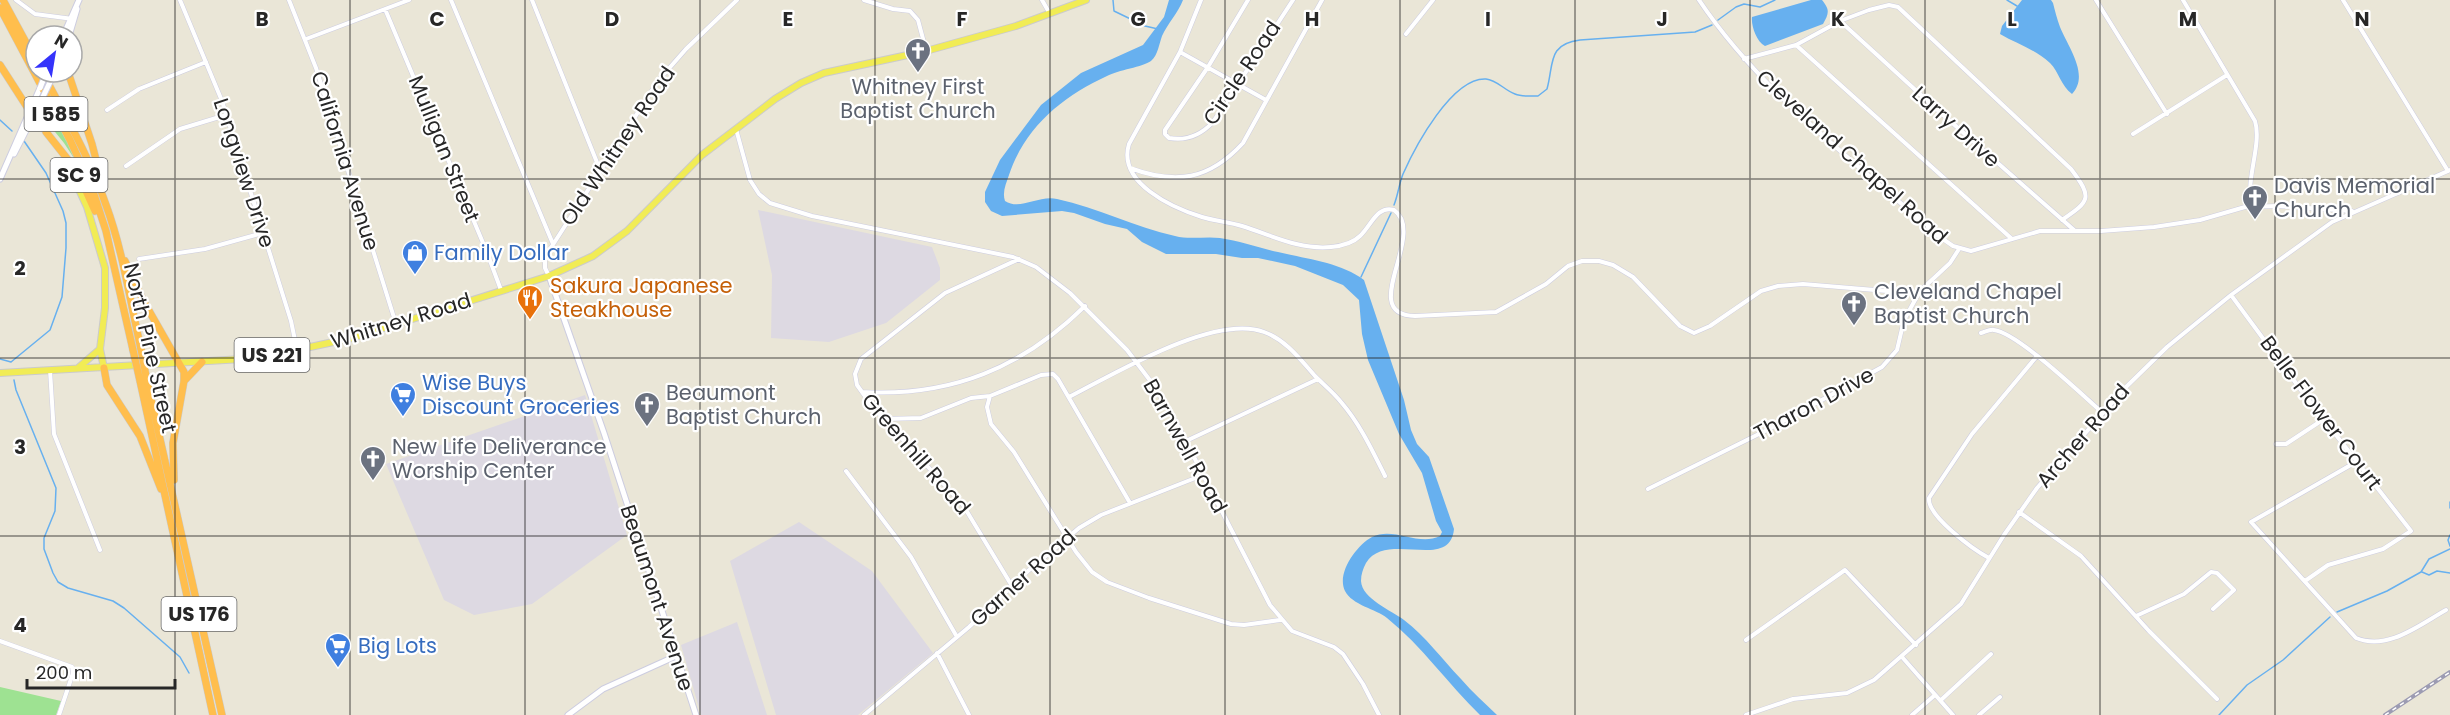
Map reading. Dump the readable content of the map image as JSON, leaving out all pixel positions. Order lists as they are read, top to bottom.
{
  "streets": {
    "highway": [
      "I 585",
      "SC 9",
      "North Pine Street",
      "US 176"
    ],
    "main road": ["Whitney Road", "US 221"],
    "street": [
      "Circle Road",
      "Larry Drive",
      "Old Whitney Road",
      "Mulligan Street",
      "Cleveland Chapel Road",
      "California Avenue",
      "Longview Drive",
      "Tharon Drive",
      "Belle Flower Court",
      "Archer Road",
      "Barnwell Road",
      "Greenhill Road",
      "Garner Road",
      "Beaumont Avenue"
    ]
  },
  "crossings": [
    ["Larry Drive", "Cleveland Chapel Road"],
    ["Old Whitney Road", "Whitney Road"],
    ["Old Whitney Road", "US 221"],
    ["Old Whitney Road", "Beaumont Avenue"],
    ["Mulligan Street", "Whitney Road"],
    ["Cleveland Chapel Road", "Tharon Drive"],
    ["Cleveland Chapel Road", "Archer Road"],
    ["California Avenue", "Whitney Road"],
    ["Longview Drive", "Whitney Road"],
    ["SC 9", "North Pine Street"],
    ["Whitney Road", "US 221"],
    ["Whitney Road", "Beaumont Avenue"],
    ["US 221", "Barnwell Road"],
    ["US 221", "Beaumont Avenue"],
    ["Belle Flower Court", "Archer Road"],
    ["Barnwell Road", "Greenhill Road"],
    ["Barnwell Road", "Garner Road"],
    ["Greenhill Road", "Garner Road"]
  ],
  "places": {
    "church": [
      "Whitney First Baptist Church",
      "Davis Memorial Church",
      "Cleveland Chapel Baptist Church",
      "Beaumont Baptist Church",
      "New Life Deliverance Worship Center"
    ],
    "shop": ["Family Dollar"],
    "restaurant": ["Sakura Japanese Steakhouse"],
    "supermarket": ["Wise Buys Discount Groceries", "Big Lots"]
  },
  "scale_bar": "200 m",
  "north": "top right",
  "grid": {
    "columns": [
      "B",
      "C",
      "D",
      "E",
      "F",
      "G",
      "H",
      "I",
      "J",
      "K",
      "L",
      "M",
      "N"
    ],
    "rows": ["2", "3", "4"]
  }
}
